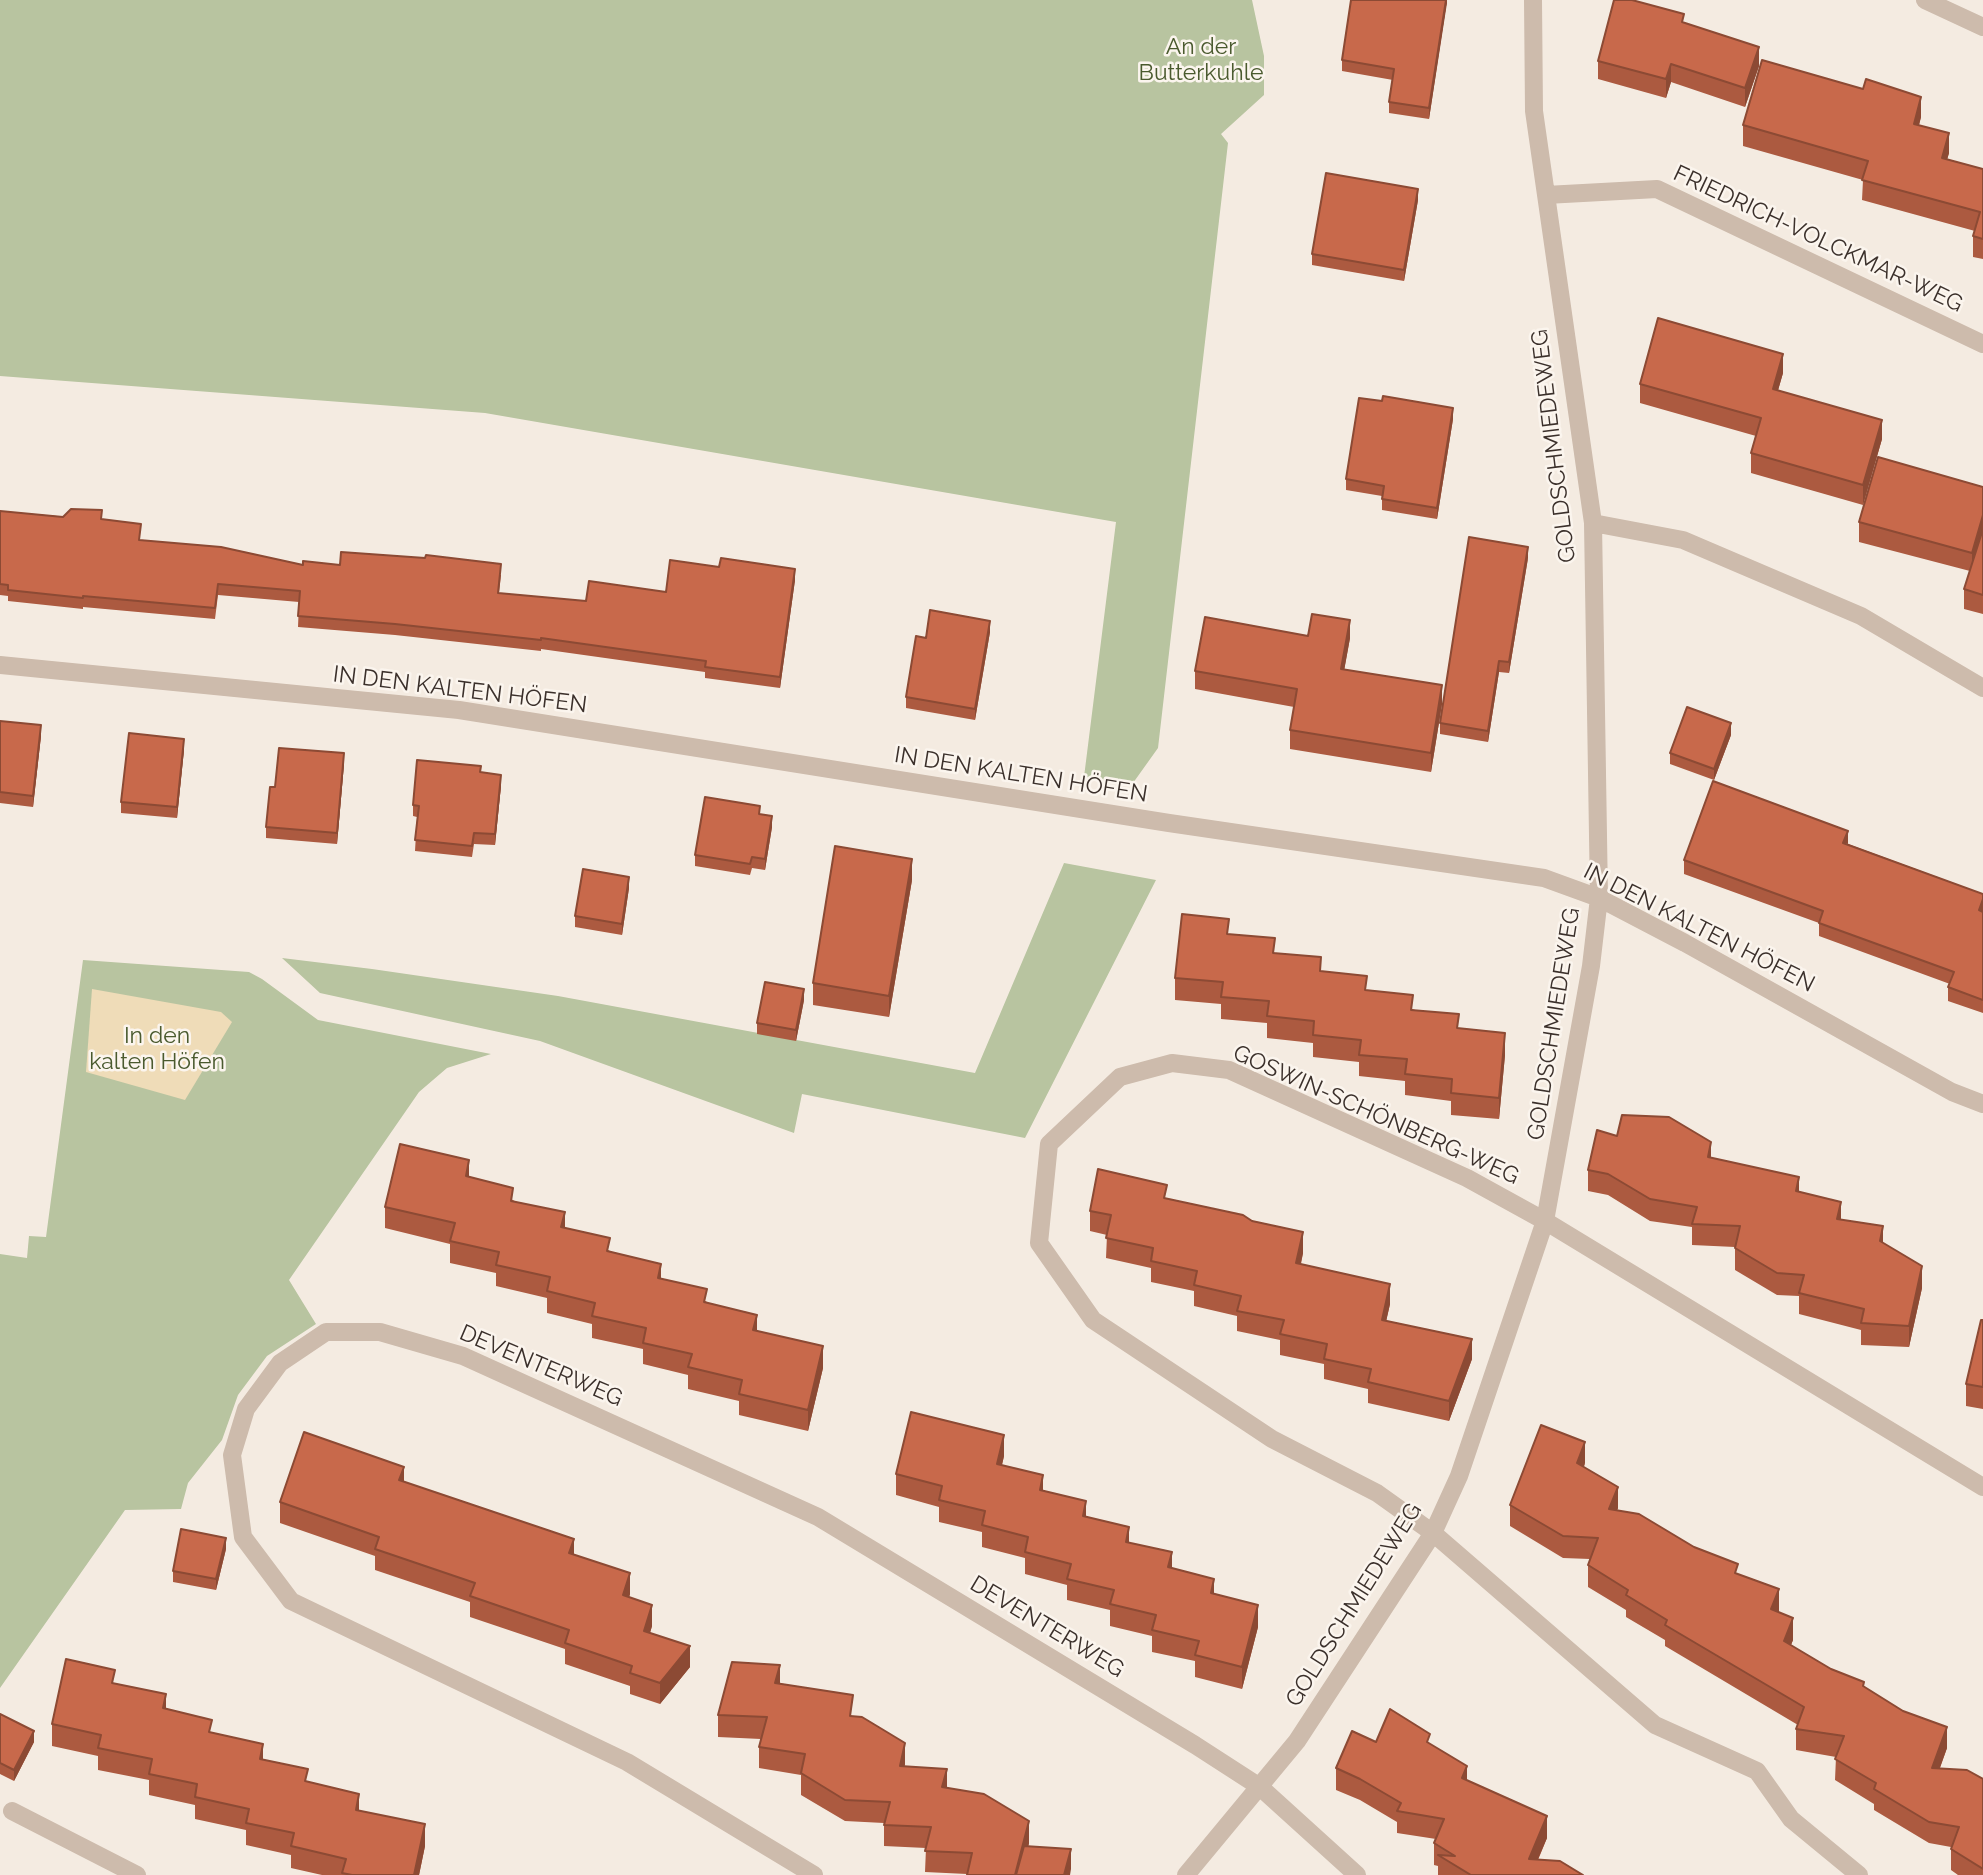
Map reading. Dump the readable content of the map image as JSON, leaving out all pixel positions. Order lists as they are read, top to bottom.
{
  "streets": {
    "street": [
      "FRIEDRICH-VOLCKMAR-WEG",
      "GOLDSCHMIEDEWEG",
      "IN DEN KALTEN HÖFEN",
      "GOSWIN-SCHÖNBERG-WEG",
      "DEVENTERWEG"
    ]
  },
  "crossings": [
    ["FRIEDRICH-VOLCKMAR-WEG", "GOLDSCHMIEDEWEG"],
    ["GOLDSCHMIEDEWEG", "IN DEN KALTEN HÖFEN"],
    ["GOLDSCHMIEDEWEG", "GOSWIN-SCHÖNBERG-WEG"],
    ["GOLDSCHMIEDEWEG", "DEVENTERWEG"]
  ],
  "parks": ["An der Butterkuhle", "In den kalten Höfen"]
}
